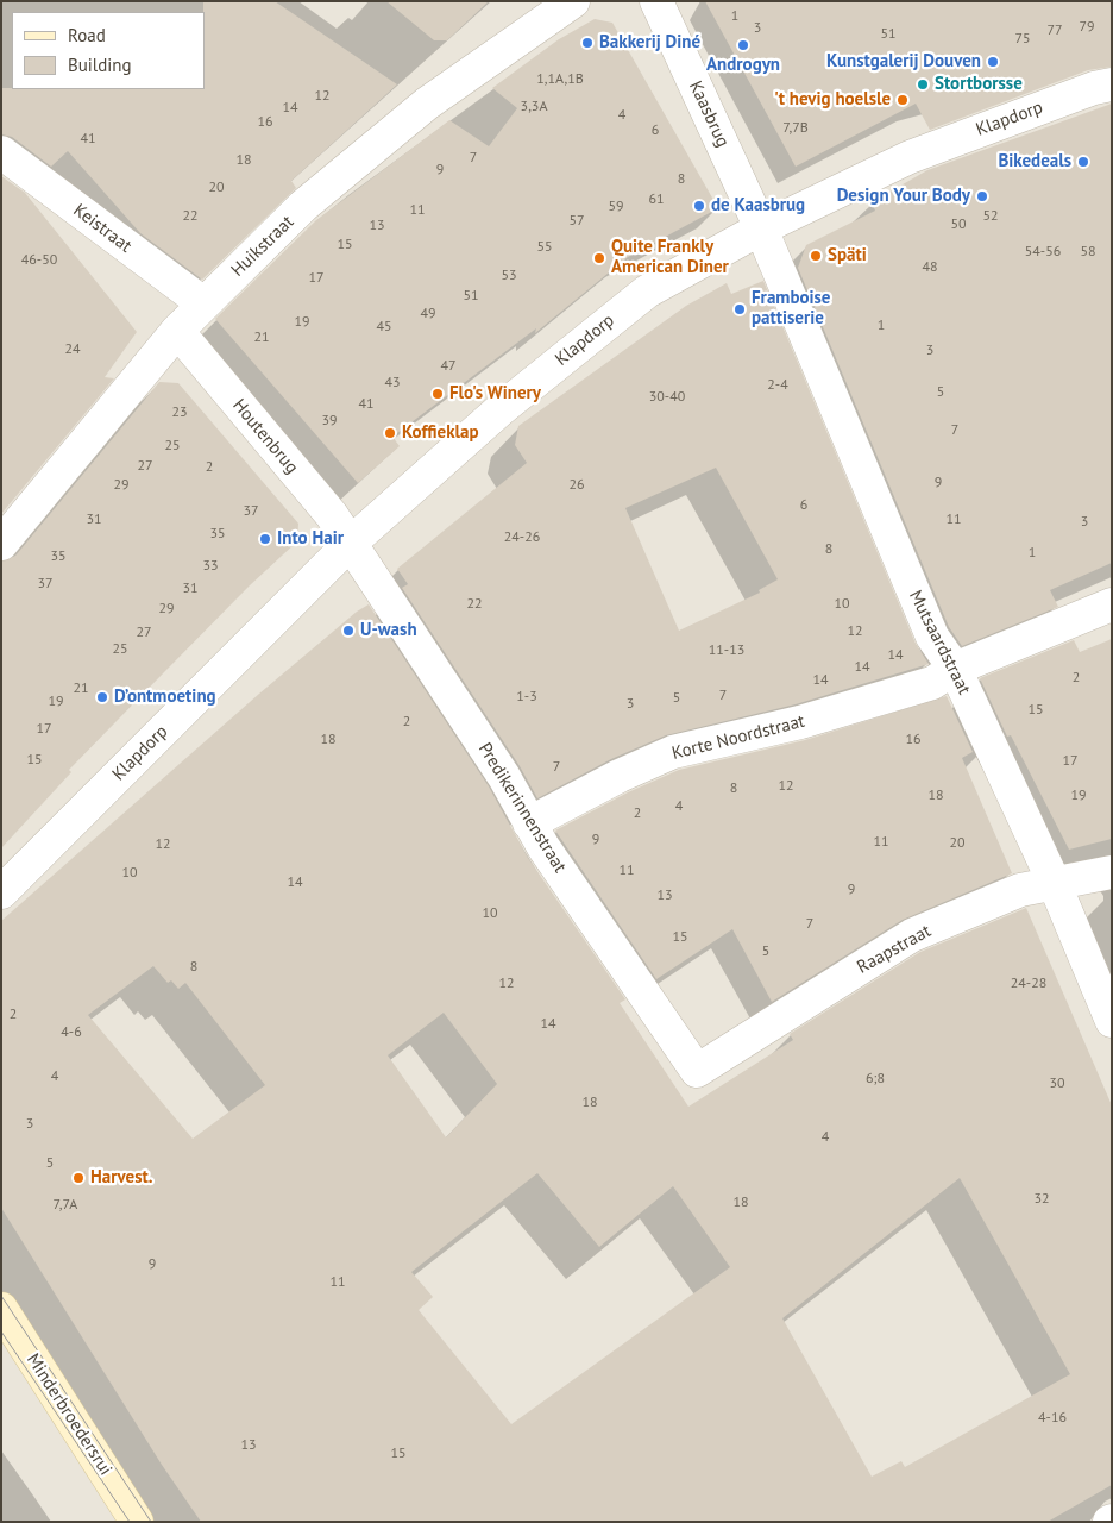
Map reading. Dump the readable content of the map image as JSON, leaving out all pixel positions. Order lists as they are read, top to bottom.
{
  "streets": {
    "street": [
      "Kaasbrug",
      "Klapdorp",
      "Keistraat",
      "Huikstraat",
      "Houtenbrug",
      "Mutsaardstraat",
      "Korte Noordstraat",
      "Predikerinnenstraat",
      "Raapstraat",
      "Minderbroedersrui"
    ]
  },
  "crossings": [
    ["Kaasbrug", "Klapdorp"],
    ["Kaasbrug", "Mutsaardstraat"],
    ["Klapdorp", "Houtenbrug"],
    ["Klapdorp", "Mutsaardstraat"],
    ["Klapdorp", "Predikerinnenstraat"],
    ["Keistraat", "Huikstraat"],
    ["Huikstraat", "Houtenbrug"],
    ["Houtenbrug", "Predikerinnenstraat"],
    ["Mutsaardstraat", "Korte Noordstraat"],
    ["Mutsaardstraat", "Raapstraat"],
    ["Korte Noordstraat", "Predikerinnenstraat"],
    ["Predikerinnenstraat", "Raapstraat"]
  ],
  "places": [
    "Bakkerij Diné",
    "Androgyn",
    "Kunstgalerij Douven",
    "Stortborsse",
    "'t hevig hoelsle",
    "Bikedeals",
    "Design Your Body",
    "de Kaasbrug",
    "Späti",
    "Quite Frankly American Diner",
    "Framboise pattiserie",
    "Flo's Winery",
    "Koffieklap",
    "Into Hair",
    "U-wash",
    "D’ontmoeting",
    "Harvest."
  ],
  "house_numbers": [
    "1",
    "79",
    "3",
    "77",
    "51",
    "75",
    "1,1A,1B",
    "12",
    "3,3A",
    "14",
    "4",
    "16",
    "7,7B",
    "6",
    "41",
    "7",
    "18",
    "9",
    "8",
    "20",
    "61",
    "59",
    "11",
    "22",
    "52",
    "57",
    "50",
    "13",
    "15",
    "55",
    "54-56",
    "58",
    "46-50",
    "48",
    "53",
    "17",
    "51",
    "49",
    "19",
    "1",
    "45",
    "21",
    "24",
    "3",
    "47",
    "43",
    "2-4",
    "5",
    "30-40",
    "41",
    "23",
    "39",
    "7",
    "25",
    "27",
    "2",
    "9",
    "29",
    "26",
    "6",
    "37",
    "31",
    "11",
    "3",
    "35",
    "24-26",
    "8",
    "1",
    "35",
    "33",
    "37",
    "31",
    "22",
    "10",
    "29",
    "12",
    "27",
    "25",
    "11-13",
    "14",
    "14",
    "2",
    "14",
    "21",
    "7",
    "1-3",
    "5",
    "19",
    "3",
    "15",
    "2",
    "17",
    "18",
    "16",
    "15",
    "17",
    "7",
    "12",
    "8",
    "18",
    "19",
    "4",
    "2",
    "9",
    "11",
    "20",
    "12",
    "11",
    "10",
    "14",
    "9",
    "13",
    "10",
    "7",
    "15",
    "5",
    "8",
    "12",
    "24-28",
    "2",
    "14",
    "4-6",
    "4",
    "6;8",
    "30",
    "18",
    "3",
    "4",
    "5",
    "32",
    "18",
    "7,7A",
    "9",
    "11",
    "4-16",
    "13",
    "15"
  ],
  "legend": ["Road", "Building"]
}
